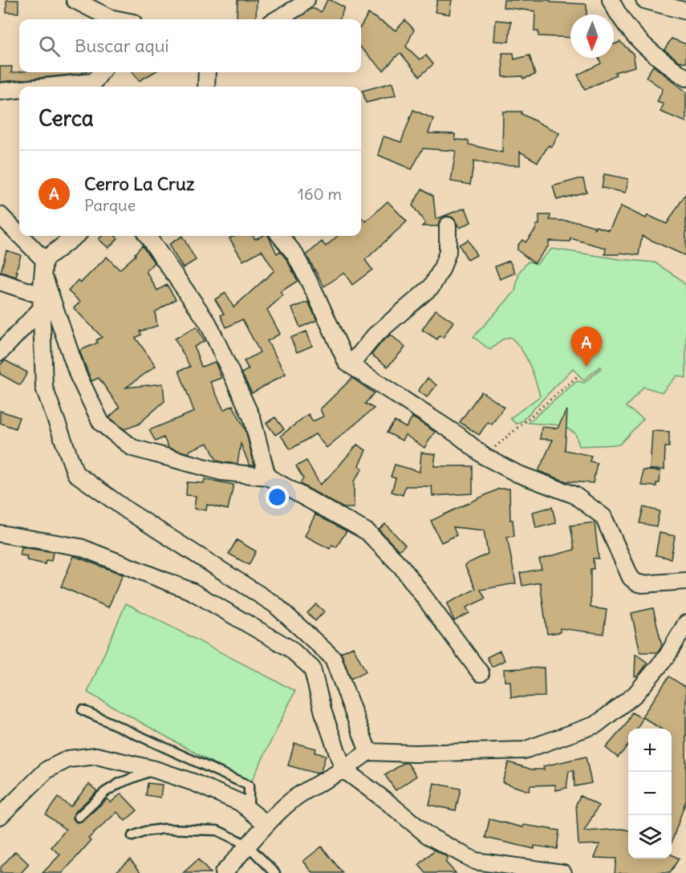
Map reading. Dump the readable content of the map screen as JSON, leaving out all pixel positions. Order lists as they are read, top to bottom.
{
  "north": "bottom",
  "page": {
    "search": "Buscar aquí",
    "heading": "Cerca",
    "list": [
      {
        "mark": "A",
        "name": "Cerro La Cruz",
        "note": "Parque",
        "value": "160 m"
      }
    ],
    "pins": "A",
    "map_buttons": ["+", "−"]
  }
}
